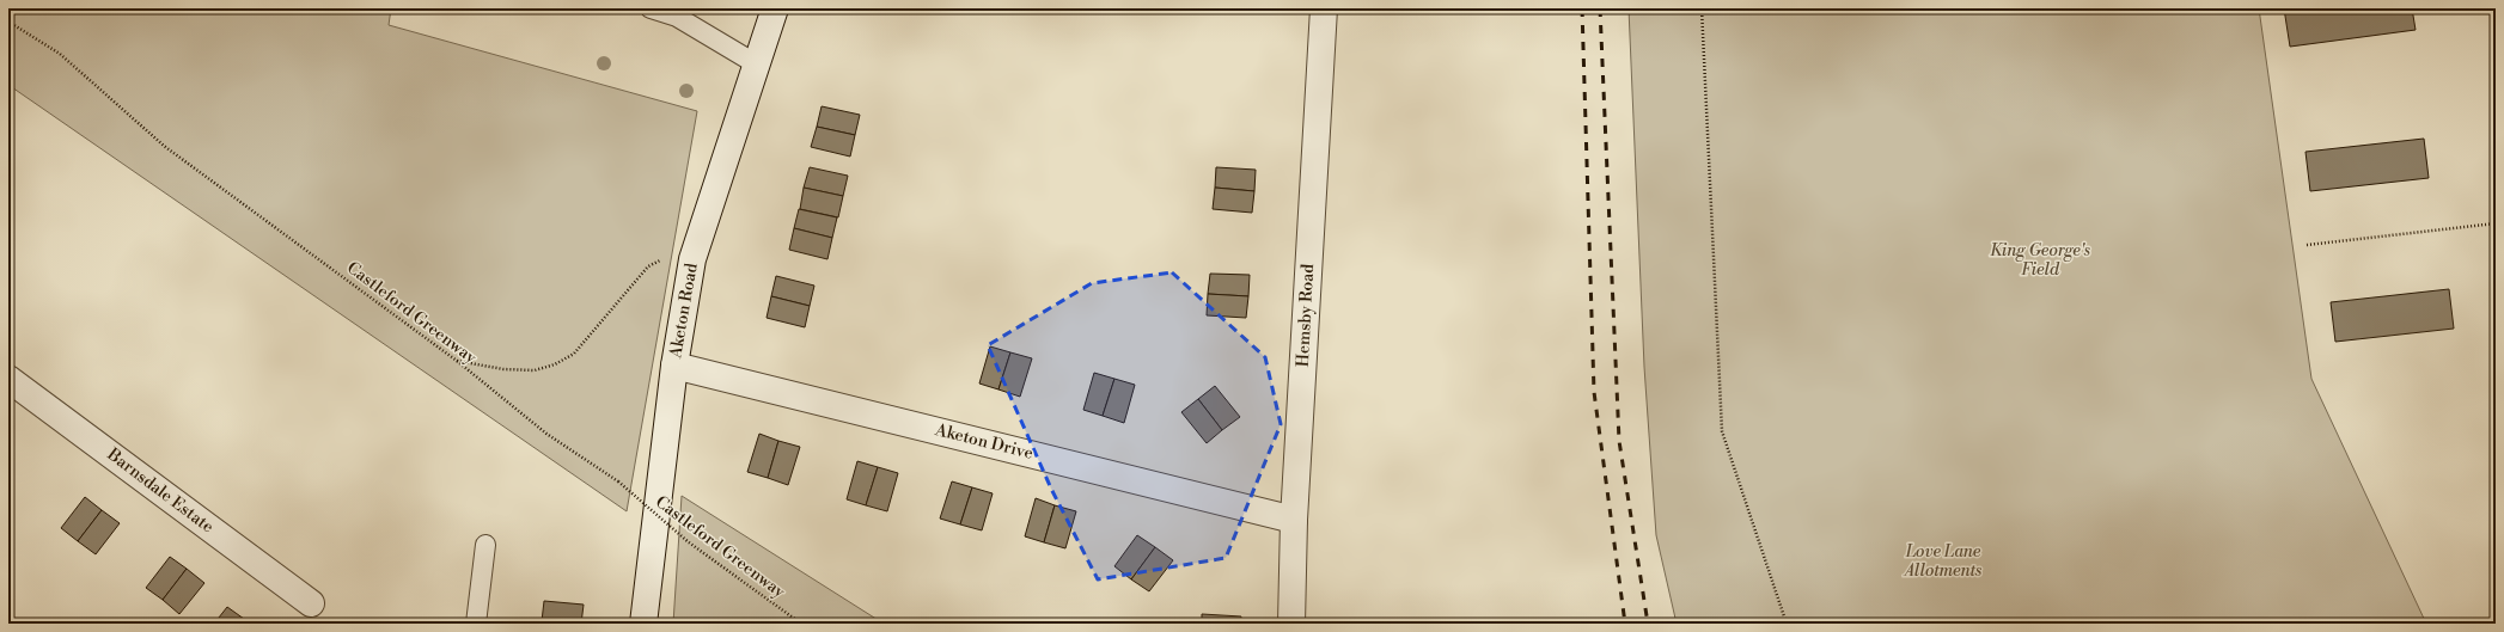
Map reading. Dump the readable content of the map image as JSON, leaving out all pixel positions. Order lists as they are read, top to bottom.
{
  "streets": {
    "street": [
      "Aketon Road",
      "Hemsby Road",
      "Aketon Drive",
      "Barnsdale Estate"
    ],
    "path": ["Castleford Greenway"]
  },
  "crossings": [
    ["Aketon Road", "Aketon Drive"],
    ["Hemsby Road", "Aketon Drive"]
  ],
  "parks": ["King George's Field", "Love Lane Allotments"]
}
